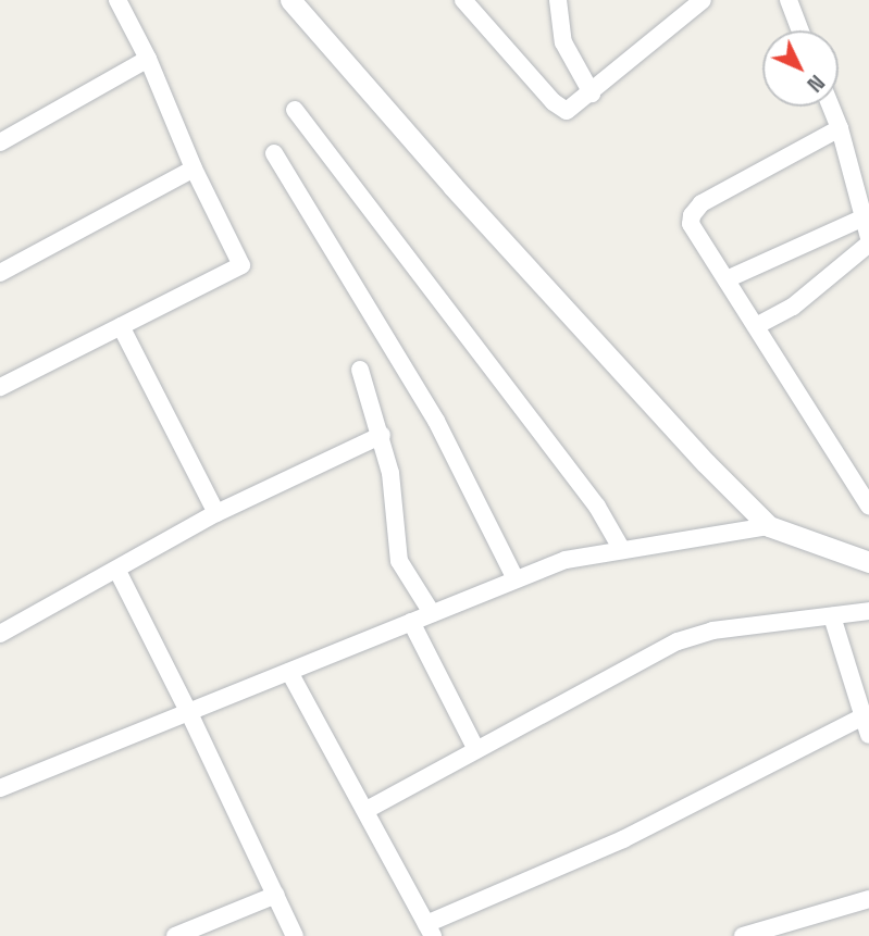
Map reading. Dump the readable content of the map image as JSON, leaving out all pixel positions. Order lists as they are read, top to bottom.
{
  "north": "bottom right"
}
